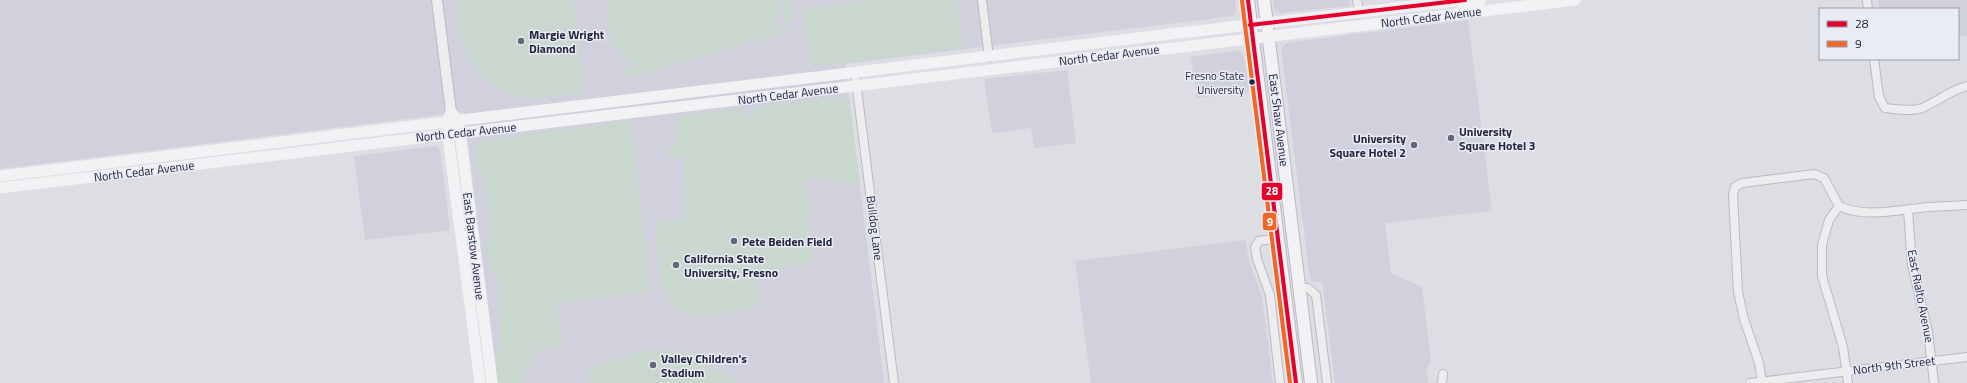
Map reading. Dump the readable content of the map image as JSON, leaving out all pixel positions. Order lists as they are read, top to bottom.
{
  "streets": {
    "main road": ["North Cedar Avenue", "East Shaw Avenue", "East Barstow Avenue"],
    "street": ["Bulldog Lane", "East Rialto Avenue", "North 9th Street"]
  },
  "crossings": [
    ["North Cedar Avenue", "East Shaw Avenue"],
    ["North Cedar Avenue", "Bulldog Lane"],
    ["North Cedar Avenue", "East Barstow Avenue"],
    ["East Rialto Avenue", "North 9th Street"]
  ],
  "places": [
    "Margie Wright Diamond",
    "Fresno State University",
    "University Square Hotel 3",
    "University Square Hotel 2",
    "Pete Beiden Field",
    "California State University, Fresno",
    "Valley Children's Stadium"
  ],
  "lines": ["transit line 28", "transit line 9"],
  "legend": ["28", "9"]
}
